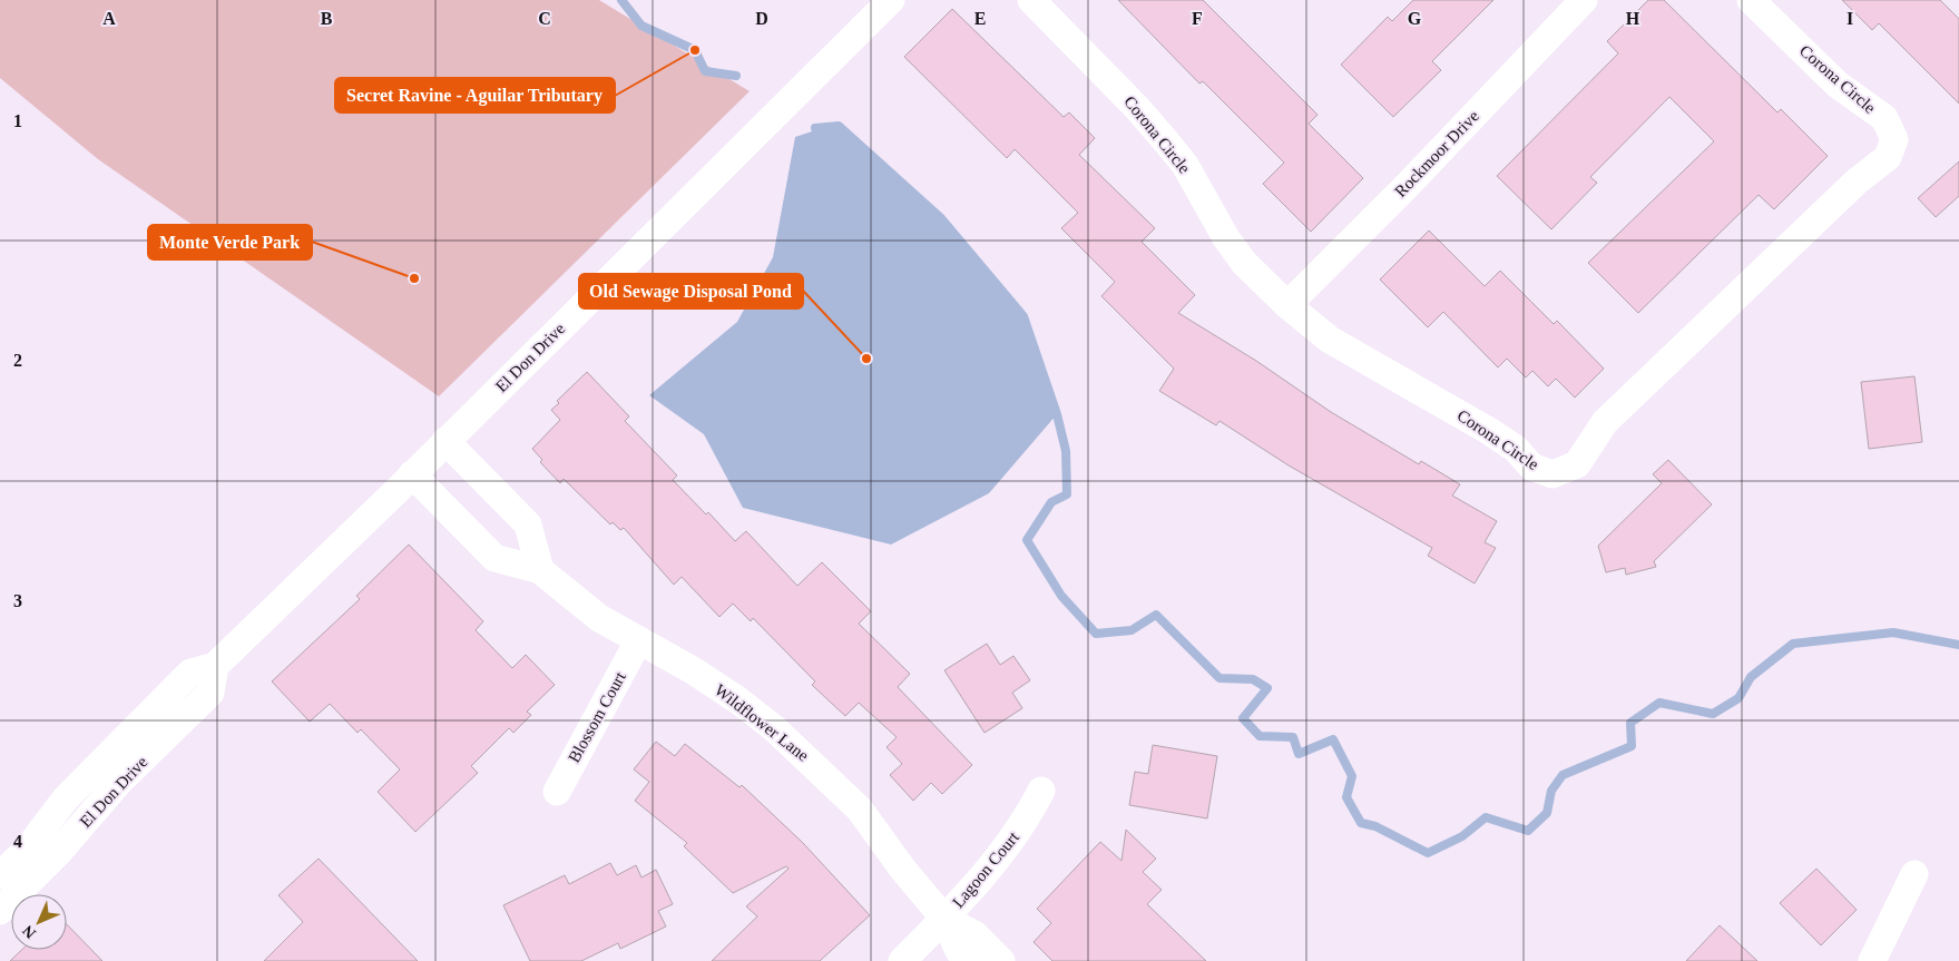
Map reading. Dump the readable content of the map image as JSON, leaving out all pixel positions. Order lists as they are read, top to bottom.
{
  "streets": {
    "street": [
      "Corona Circle",
      "Rockmoor Drive",
      "El Don Drive",
      "Blossom Court",
      "Wildflower Lane",
      "Lagoon Court"
    ]
  },
  "crossings": [
    ["Corona Circle", "Rockmoor Drive"],
    ["El Don Drive", "Wildflower Lane"],
    ["Blossom Court", "Wildflower Lane"],
    ["Wildflower Lane", "Lagoon Court"]
  ],
  "places": ["Secret Ravine - Aguilar Tributary", "Monte Verde Park", "Old Sewage Disposal Pond"],
  "north": "bottom left",
  "grid": {
    "columns": [
      "A",
      "B",
      "C",
      "D",
      "E",
      "F",
      "G",
      "H",
      "I"
    ],
    "rows": [
      "1",
      "2",
      "3",
      "4"
    ]
  }
}
